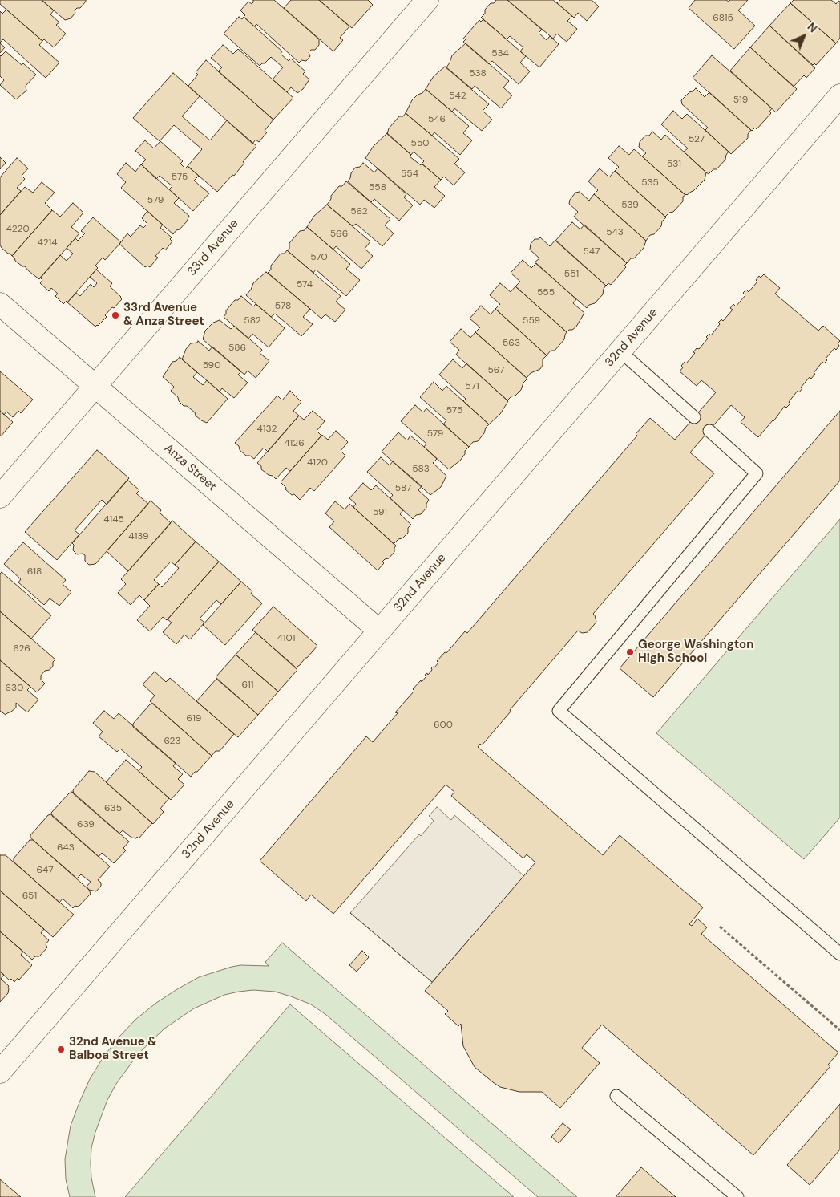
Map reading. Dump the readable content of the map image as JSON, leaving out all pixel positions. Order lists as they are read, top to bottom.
{
  "streets": {
    "street": ["33rd Avenue", "32nd Avenue", "Anza Street"]
  },
  "crossings": [
    ["33rd Avenue", "Anza Street"],
    ["32nd Avenue", "Anza Street"]
  ],
  "places": ["33rd Avenue & Anza Street", "George Washington High School", "32nd Avenue & Balboa Street"],
  "house_numbers": [
    "6815",
    "534",
    "538",
    "542",
    "519",
    "546",
    "527",
    "550",
    "531",
    "554",
    "575",
    "535",
    "558",
    "579",
    "539",
    "562",
    "4220",
    "543",
    "566",
    "4214",
    "547",
    "570",
    "551",
    "574",
    "555",
    "578",
    "582",
    "559",
    "563",
    "586",
    "590",
    "567",
    "571",
    "575",
    "4132",
    "579",
    "4126",
    "4120",
    "583",
    "587",
    "591",
    "4145",
    "4139",
    "618",
    "4101",
    "626",
    "611",
    "630",
    "619",
    "600",
    "623",
    "635",
    "639",
    "643",
    "647",
    "651"
  ],
  "north": "top right"
}
